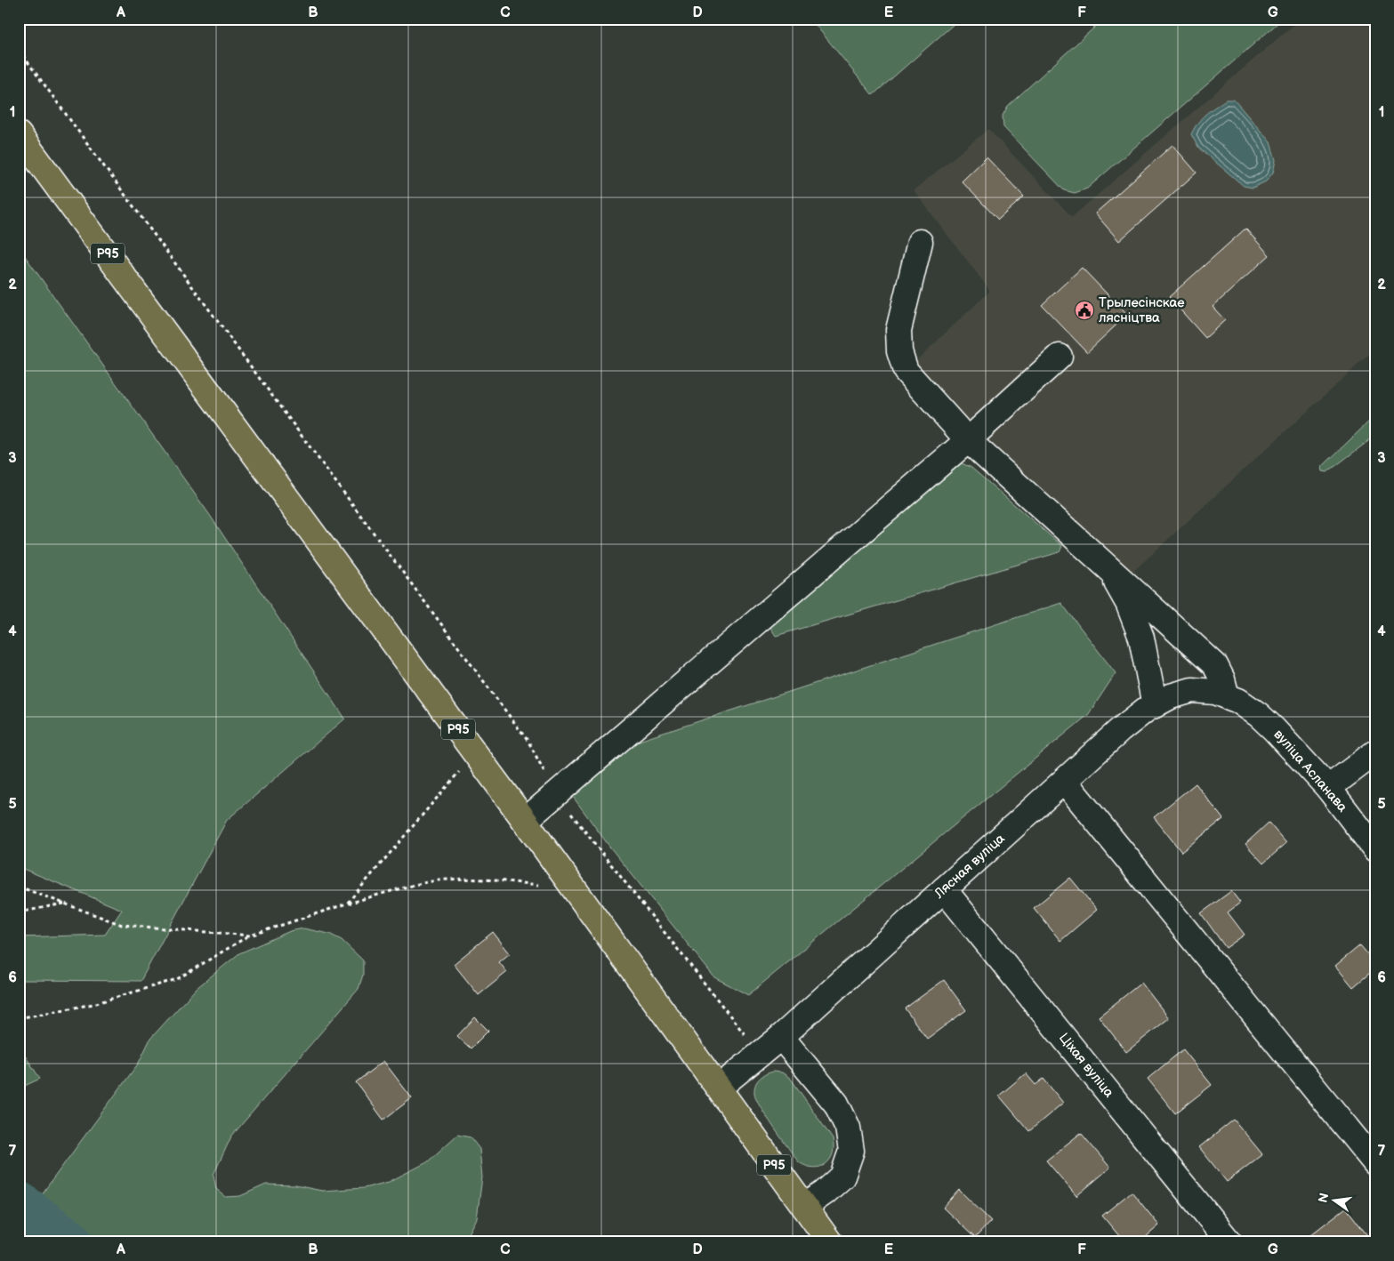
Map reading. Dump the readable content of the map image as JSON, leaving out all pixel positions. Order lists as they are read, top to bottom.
{
  "streets": {
    "main road": ["Р95"],
    "street": ["вуліца Асланава", "Лясная вуліца", "Ціхая вуліца"]
  },
  "crossings": [
    ["Р95", "Лясная вуліца"],
    ["вуліца Асланава", "Лясная вуліца"],
    ["Лясная вуліца", "Ціхая вуліца"]
  ],
  "places": {
    "public building": ["Трылесінскае лясніцтва"]
  },
  "north": "left",
  "grid": {
    "columns": [
      "A",
      "B",
      "C",
      "D",
      "E",
      "F",
      "G"
    ],
    "rows": [
      "1",
      "2",
      "3",
      "4",
      "5",
      "6",
      "7"
    ]
  }
}
